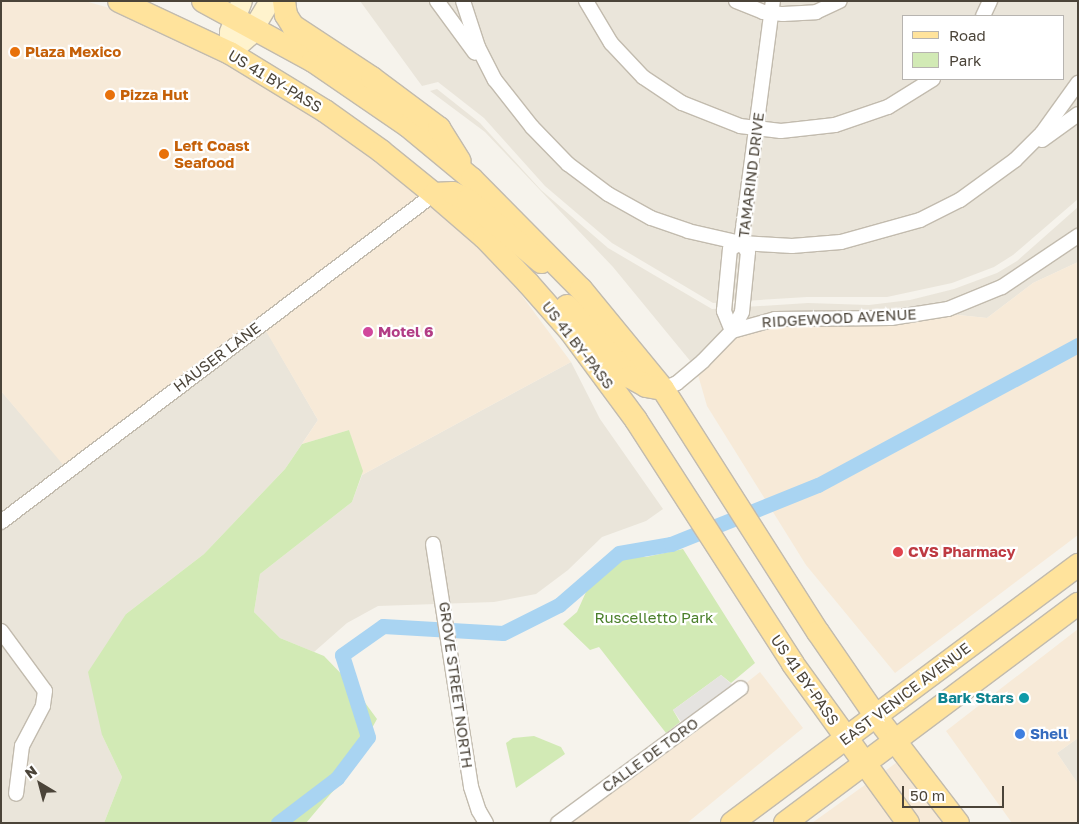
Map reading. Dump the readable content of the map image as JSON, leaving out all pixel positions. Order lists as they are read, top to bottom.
{
  "streets": {
    "main road": ["US 41 BY-PASS", "EAST VENICE AVENUE"],
    "street": [
      "TAMARIND DRIVE",
      "RIDGEWOOD AVENUE",
      "HAUSER LANE",
      "GROVE STREET NORTH",
      "CALLE DE TORO"
    ]
  },
  "crossings": [
    ["US 41 BY-PASS", "HAUSER LANE"],
    ["US 41 BY-PASS", "EAST VENICE AVENUE"],
    ["TAMARIND DRIVE", "RIDGEWOOD AVENUE"]
  ],
  "parks": ["Ruscelletto Park"],
  "places": [
    "Plaza Mexico",
    "Pizza Hut",
    "Left Coast Seafood",
    "Motel 6",
    "CVS Pharmacy",
    "Bark Stars",
    "Shell"
  ],
  "legend": ["Road", "Park"],
  "scale_bar": "50 m",
  "north": "top left"
}
